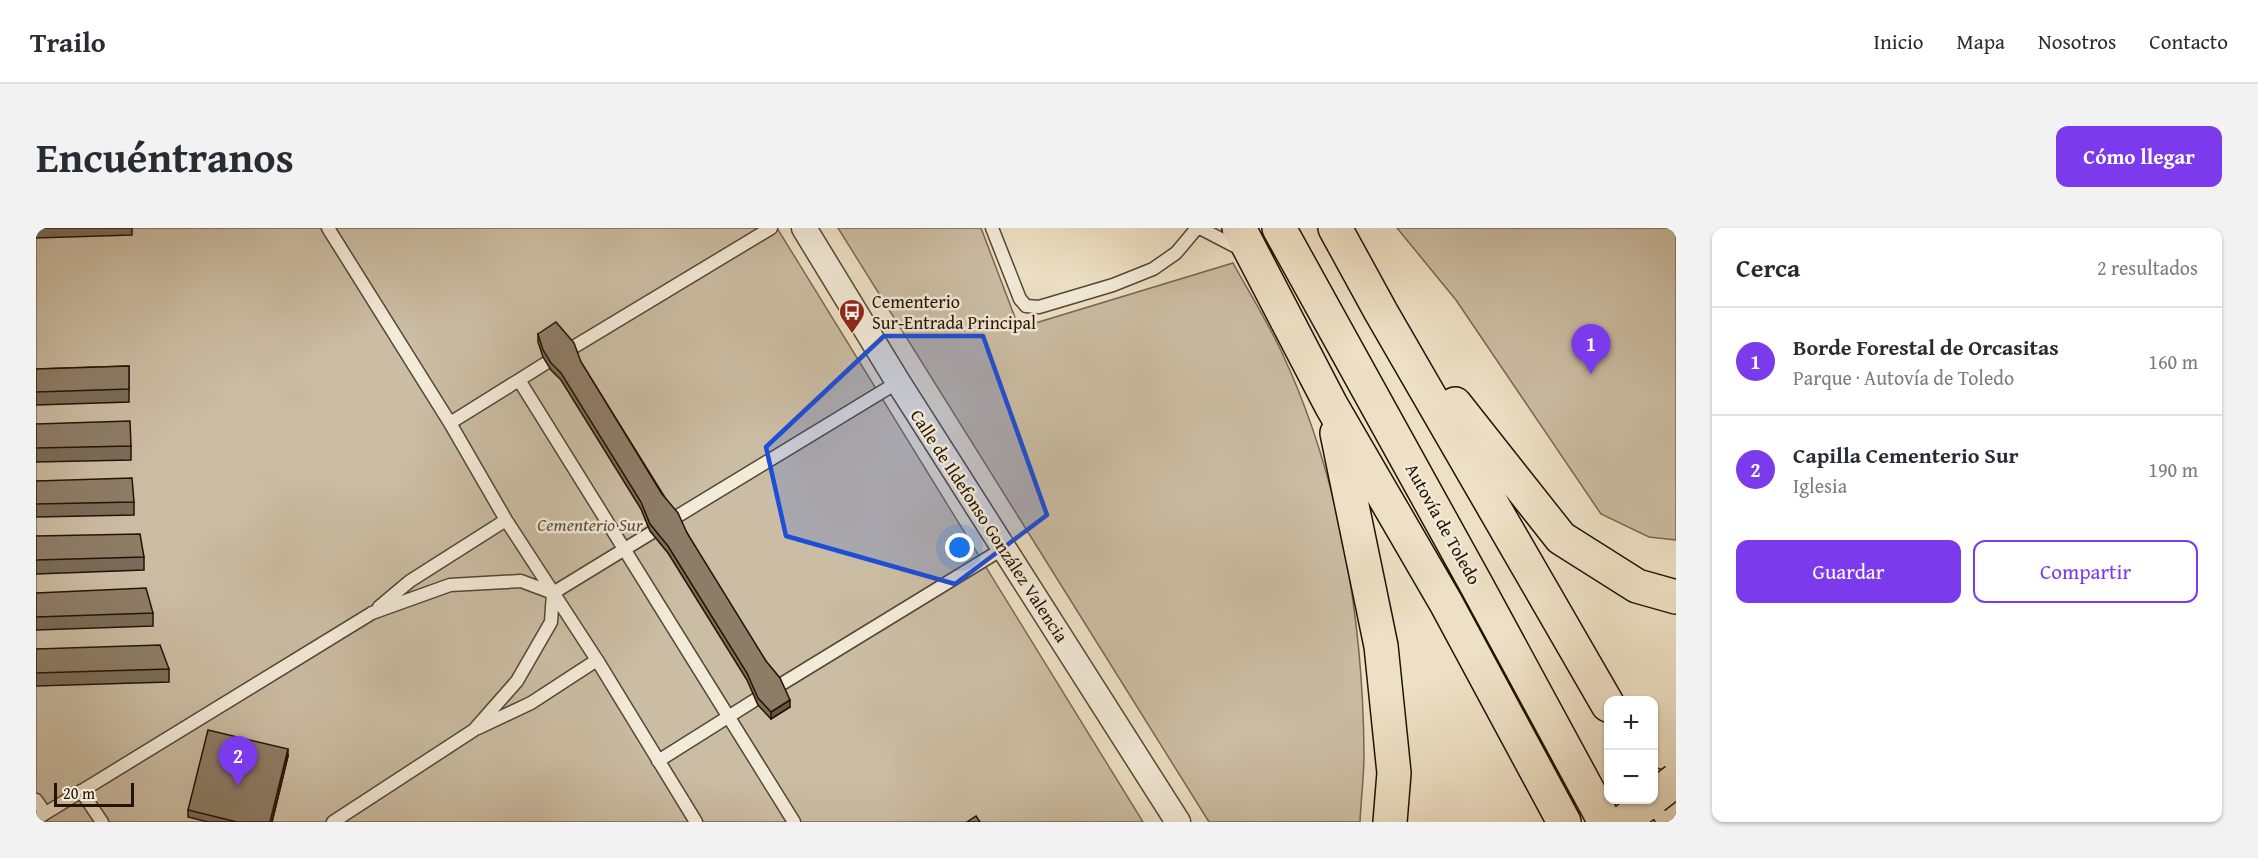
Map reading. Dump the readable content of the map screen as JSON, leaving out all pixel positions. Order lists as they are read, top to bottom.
{
  "streets": {
    "highway": ["Autovía de Toledo"],
    "street": ["Calle de Ildefonso González Valencia"]
  },
  "parks": ["Cementerio Sur"],
  "places": {
    "bus stop": ["Cementerio Sur-Entrada Principal"]
  },
  "scale_bar": "20 m",
  "page": {
    "header": "Trailo",
    "nav": [
      "Inicio",
      "Mapa",
      "Nosotros",
      "Contacto"
    ],
    "title": "Encuéntranos",
    "buttons": [
      "Cómo llegar",
      ["Guardar", "Compartir"]
    ],
    "heading": ["Cerca", "2 resultados"],
    "list": [
      {
        "mark": "1",
        "name": "Borde Forestal de Orcasitas",
        "note": "Parque · Autovía de Toledo",
        "value": "160 m"
      },
      {
        "mark": "2",
        "name": "Capilla Cementerio Sur",
        "note": "Iglesia",
        "value": "190 m"
      }
    ],
    "pins": ["1", "2"],
    "map_buttons": ["+", "−"],
    "scale": "20 m"
  }
}
